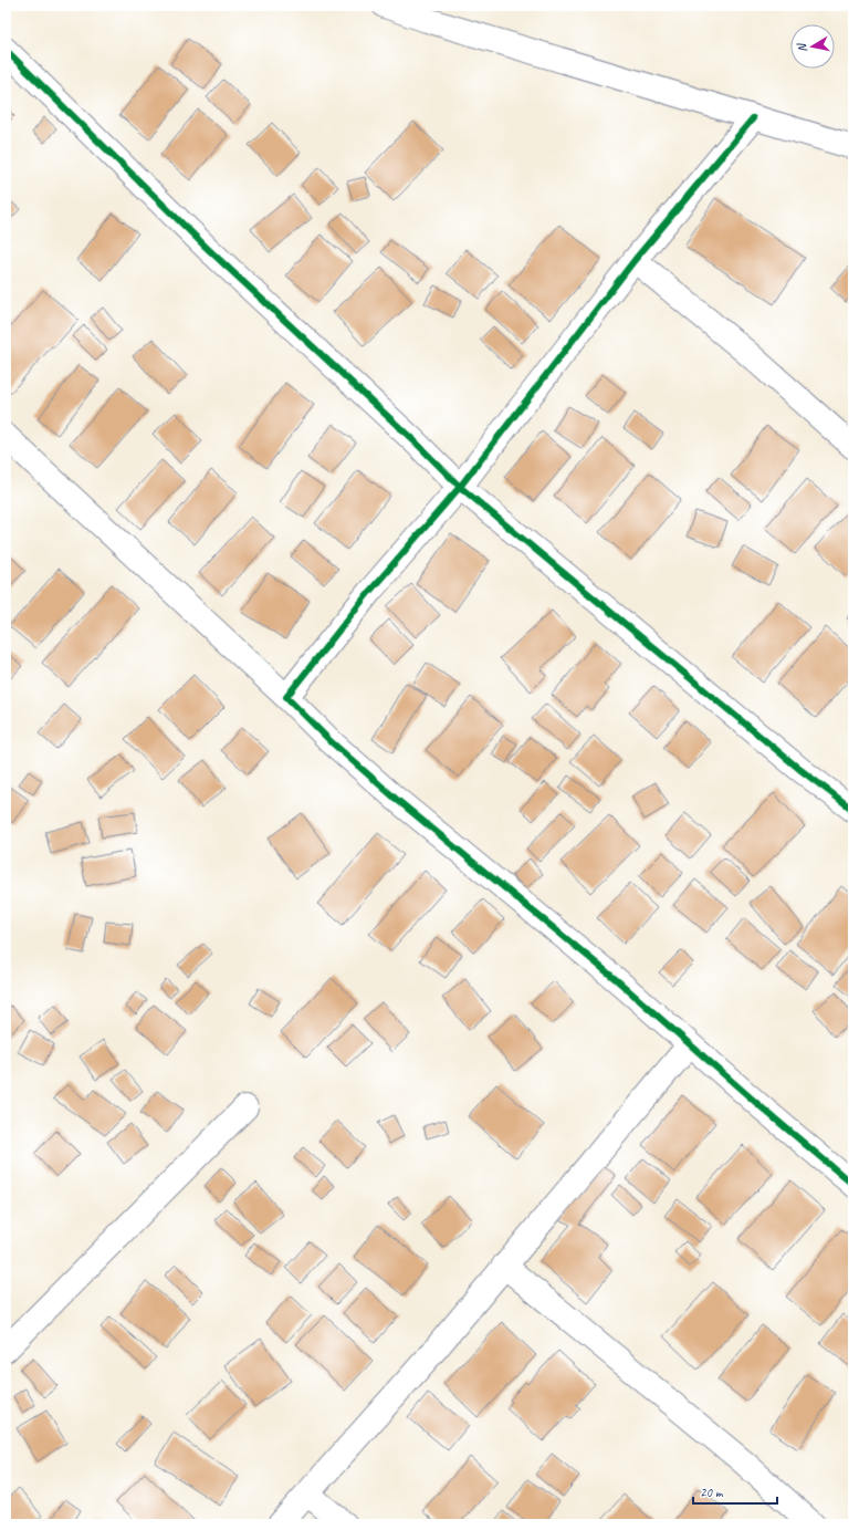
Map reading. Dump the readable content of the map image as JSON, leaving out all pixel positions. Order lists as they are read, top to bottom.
{
  "scale_bar": "20 m",
  "north": "left"
}
